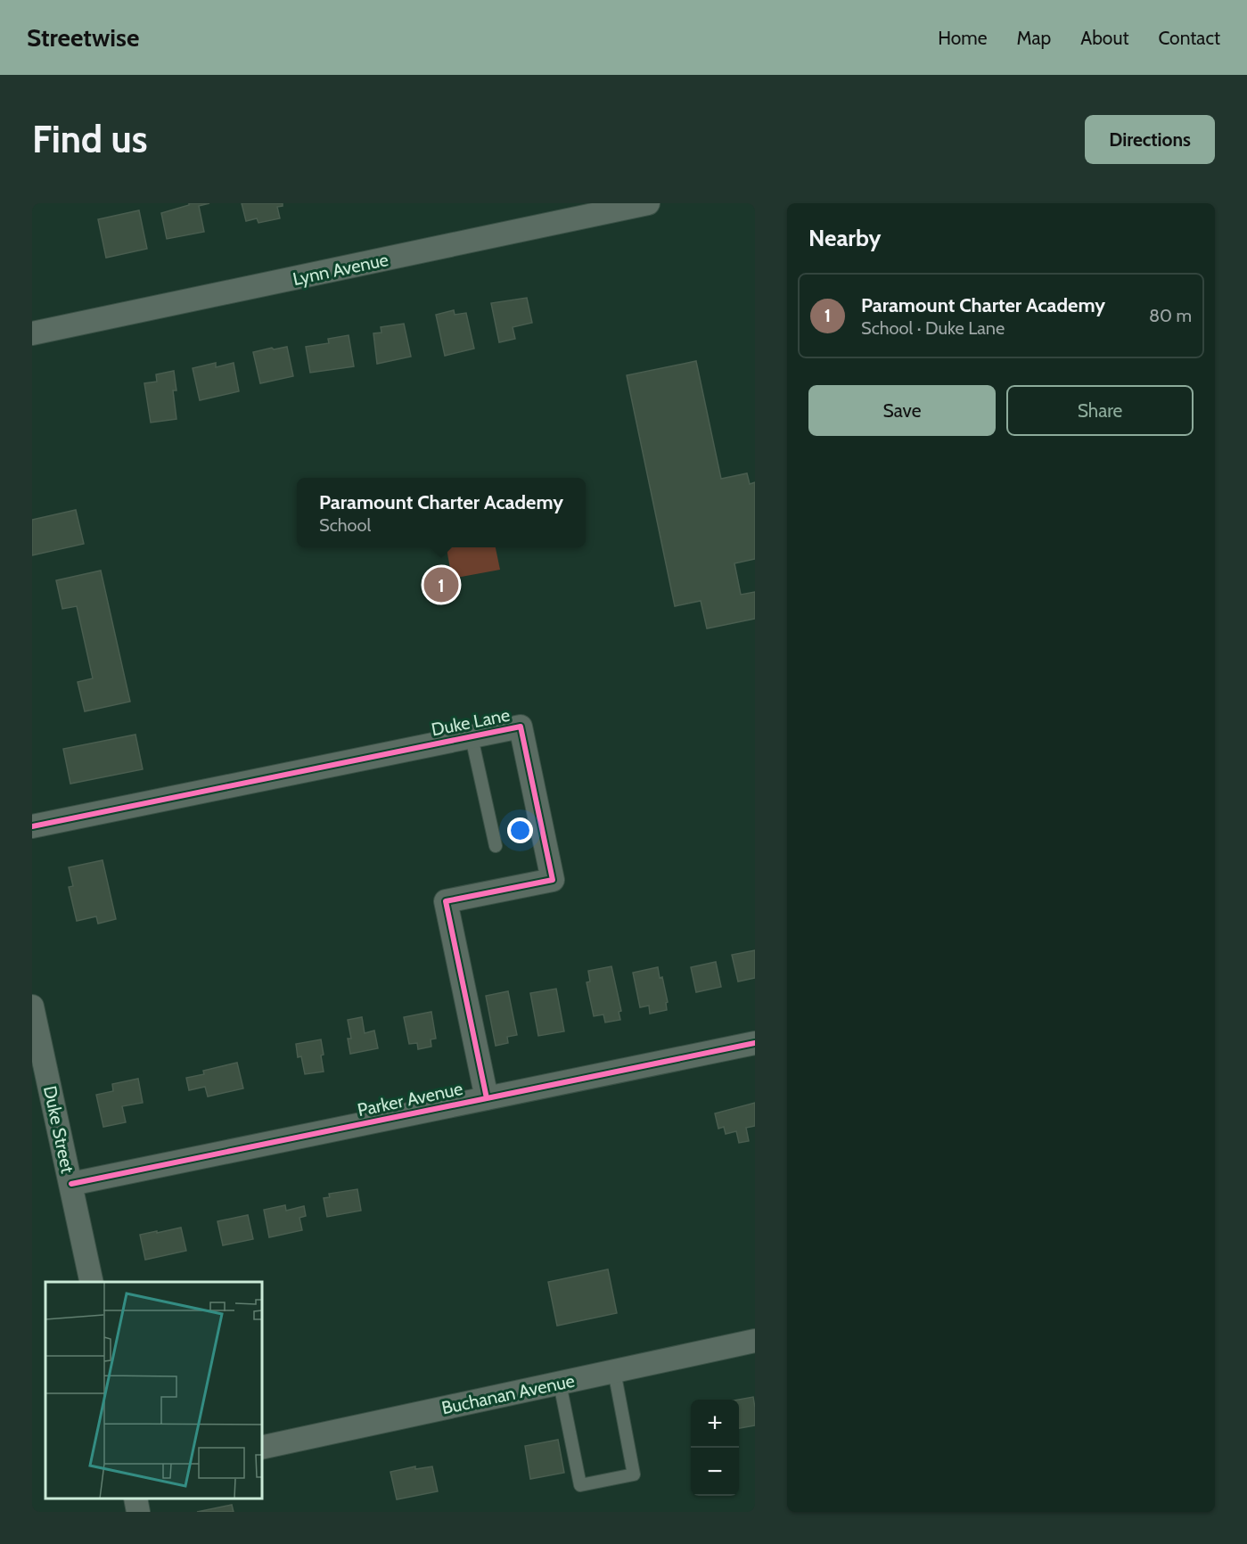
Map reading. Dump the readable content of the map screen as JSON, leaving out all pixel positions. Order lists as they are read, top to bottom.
{
  "streets": {
    "street": [
      "Lynn Avenue",
      "Duke Lane",
      "Parker Avenue",
      "Duke Street",
      "Buchanan Avenue"
    ]
  },
  "crossings": [
    ["Duke Lane", "Parker Avenue"],
    ["Parker Avenue", "Duke Street"]
  ],
  "page": {
    "header": "Streetwise",
    "nav": [
      "Home",
      "Map",
      "About",
      "Contact"
    ],
    "buttons": [
      "Directions",
      ["Save", "Share"]
    ],
    "title": "Find us",
    "heading": "Nearby",
    "list": [
      {
        "mark": "1",
        "name": "Paramount Charter Academy",
        "note": "School · Duke Lane",
        "value": "80 m"
      }
    ],
    "popup": ["Paramount Charter Academy", "School"],
    "pins": "1",
    "map_buttons": ["+", "−"]
  }
}
